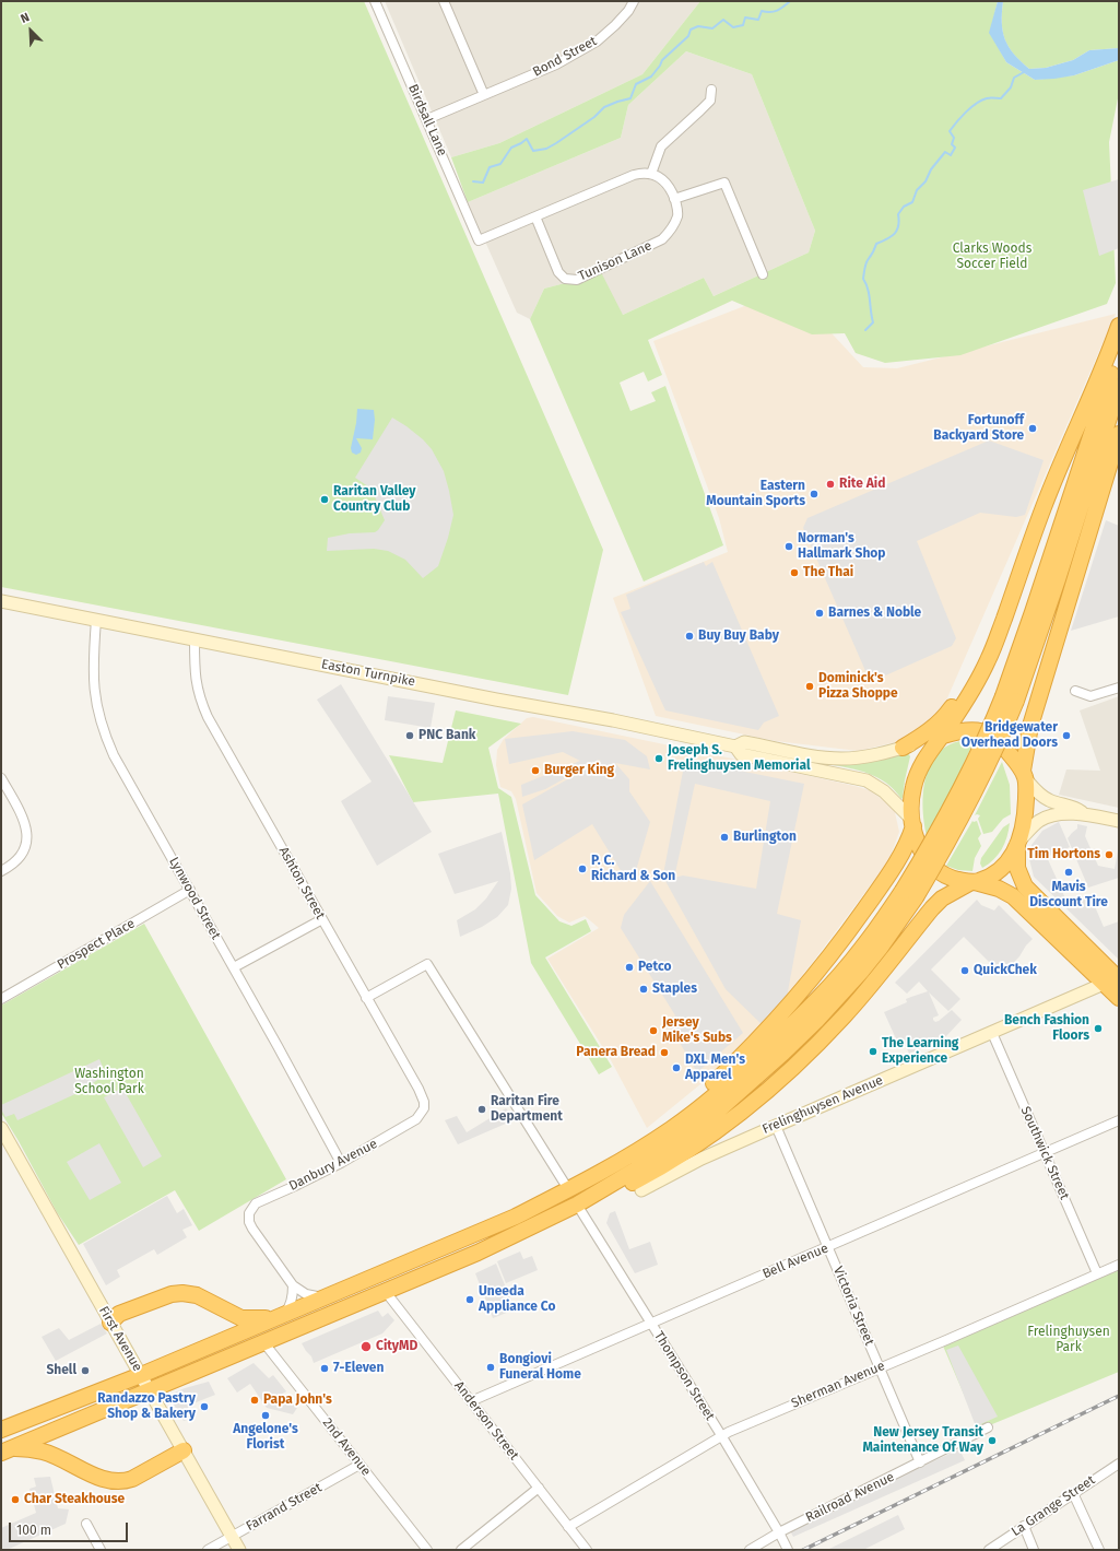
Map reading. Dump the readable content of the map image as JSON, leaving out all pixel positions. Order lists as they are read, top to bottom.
{
  "streets": {
    "street": [
      "Bond Street",
      "Birdsall Lane",
      "Tunison Lane",
      "Easton Turnpike",
      "Ashton Street",
      "Lynwood Street",
      "Prospect Place",
      "Frelinghuysen Avenue",
      "Southwick Street",
      "Danbury Avenue",
      "Bell Avenue",
      "Victoria Street",
      "First Avenue",
      "Thompson Street",
      "Sherman Avenue",
      "Anderson Street",
      "2nd Avenue",
      "Railroad Avenue",
      "La Grange Street",
      "Farrand Street"
    ]
  },
  "crossings": [
    ["Bond Street", "Birdsall Lane"],
    ["Birdsall Lane", "Tunison Lane"],
    ["Easton Turnpike", "Ashton Street"],
    ["Easton Turnpike", "Lynwood Street"],
    ["Ashton Street", "Danbury Avenue"],
    ["Lynwood Street", "Prospect Place"],
    ["Lynwood Street", "Danbury Avenue"],
    ["Frelinghuysen Avenue", "Southwick Street"],
    ["Frelinghuysen Avenue", "Victoria Street"],
    ["Southwick Street", "Bell Avenue"],
    ["Southwick Street", "Sherman Avenue"],
    ["Bell Avenue", "Victoria Street"],
    ["Bell Avenue", "Thompson Street"],
    ["Bell Avenue", "Anderson Street"],
    ["Victoria Street", "Sherman Avenue"],
    ["Victoria Street", "Railroad Avenue"],
    ["First Avenue", "Farrand Street"],
    ["Thompson Street", "Sherman Avenue"],
    ["Thompson Street", "Railroad Avenue"],
    ["Sherman Avenue", "Anderson Street"],
    ["2nd Avenue", "Farrand Street"]
  ],
  "parks": ["Clarks Woods Soccer Field", "Washington School Park", "Frelinghuysen Park"],
  "places": [
    "Fortunoff Backyard Store",
    "Rite Aid",
    "Eastern Mountain Sports",
    "Raritan Valley Country Club",
    "Norman's Hallmark Shop",
    "The Thai",
    "Barnes & Noble",
    "Buy Buy Baby",
    "Dominick's Pizza Shoppe",
    "PNC Bank",
    "Bridgewater Overhead Doors",
    "Joseph S. Frelinghuysen Memorial",
    "Burger King",
    "Burlington",
    "Tim Hortons",
    "P. C. Richard & Son",
    "Mavis Discount Tire",
    "Petco",
    "QuickChek",
    "Staples",
    "Bench Fashion Floors",
    "Jersey Mike's Subs",
    "The Learning Experience",
    "Panera Bread",
    "DXL Men's Apparel",
    "Raritan Fire Department",
    "Uneeda Appliance Co",
    "CityMD",
    "Bongiovi Funeral Home",
    "7-Eleven",
    "Shell",
    "Papa John's",
    "Randazzo Pastry Shop & Bakery",
    "Angelone's Florist",
    "New Jersey Transit Maintenance Of Way",
    "Char Steakhouse"
  ],
  "scale_bar": "100 m",
  "north": "top left"
}
